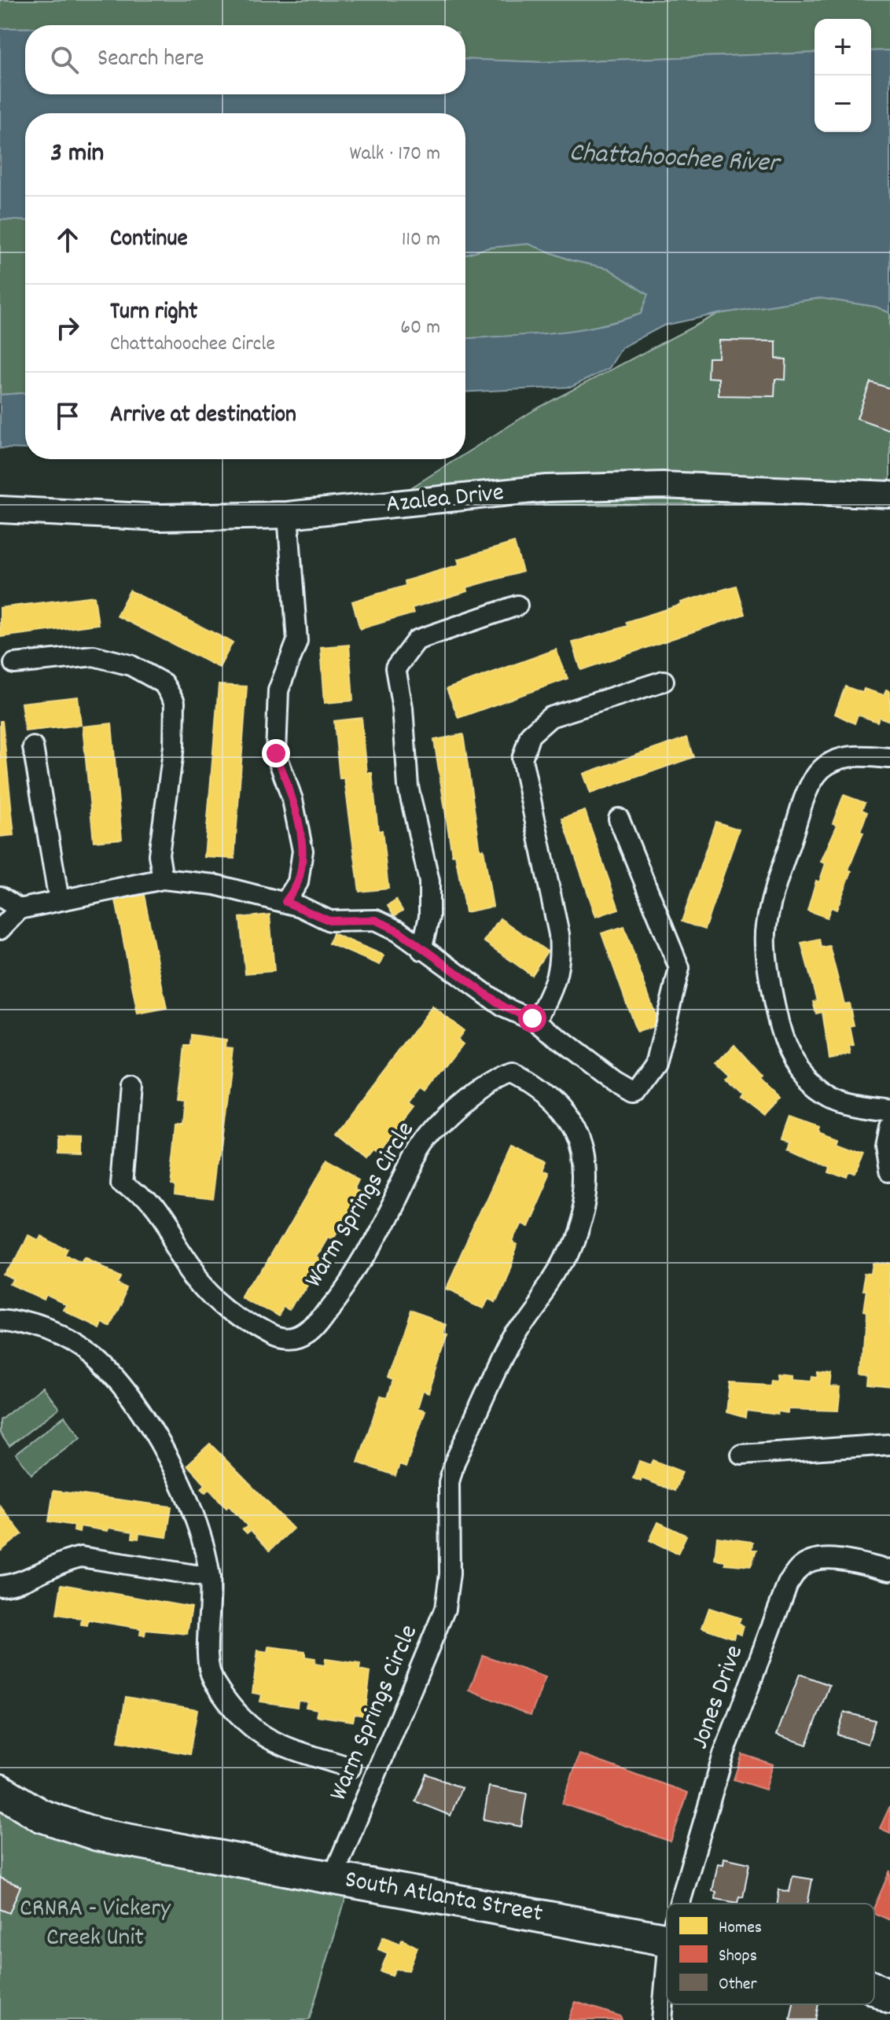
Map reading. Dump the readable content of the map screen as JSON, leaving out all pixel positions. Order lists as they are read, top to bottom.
{
  "streets": {
    "main road": ["South Atlanta Street"],
    "street": ["Azalea Drive", "Warm Springs Circle", "Jones Drive"]
  },
  "crossings": [
    ["Warm Springs Circle", "South Atlanta Street"]
  ],
  "water": ["Chattahoochee River"],
  "parks": ["CRNRA - Vickery Creek Unit"],
  "legend": ["Homes", "Shops", "Other"],
  "page": {
    "map_buttons": ["+", "−"],
    "search": "Search here",
    "heading": ["3 min", "Walk · 170 m"],
    "list": [
      ["Continue", "110 m"],
      ["Turn right", "Chattahoochee Circle", "60 m"],
      "Arrive at destination"
    ]
  }
}
